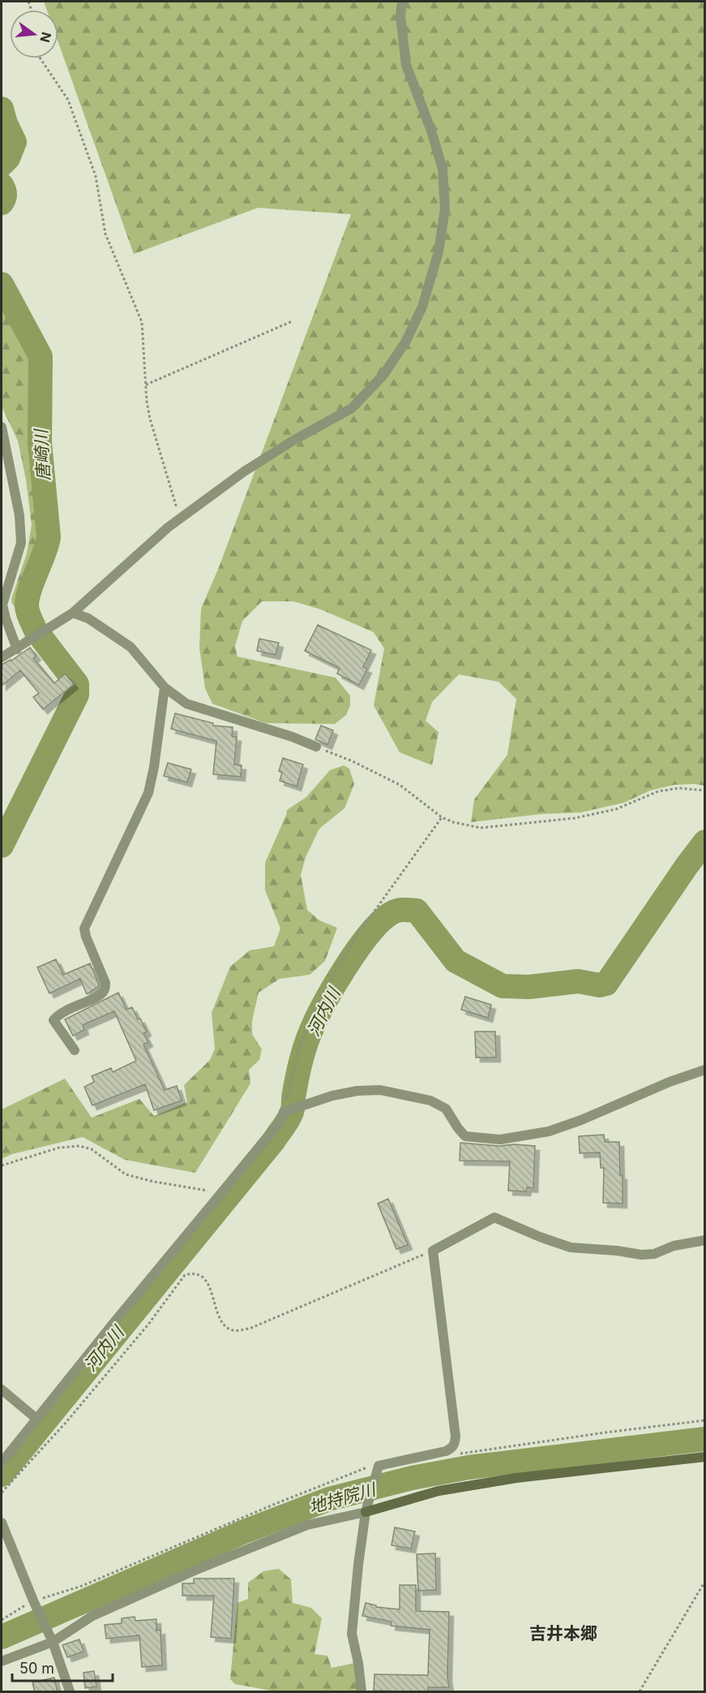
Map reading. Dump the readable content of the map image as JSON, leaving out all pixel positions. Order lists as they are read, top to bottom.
{
  "districts": ["吉井本郷"],
  "water": ["唐崎川", "河内川", "地持院川"],
  "scale_bar": "50 m",
  "north": "right"
}
